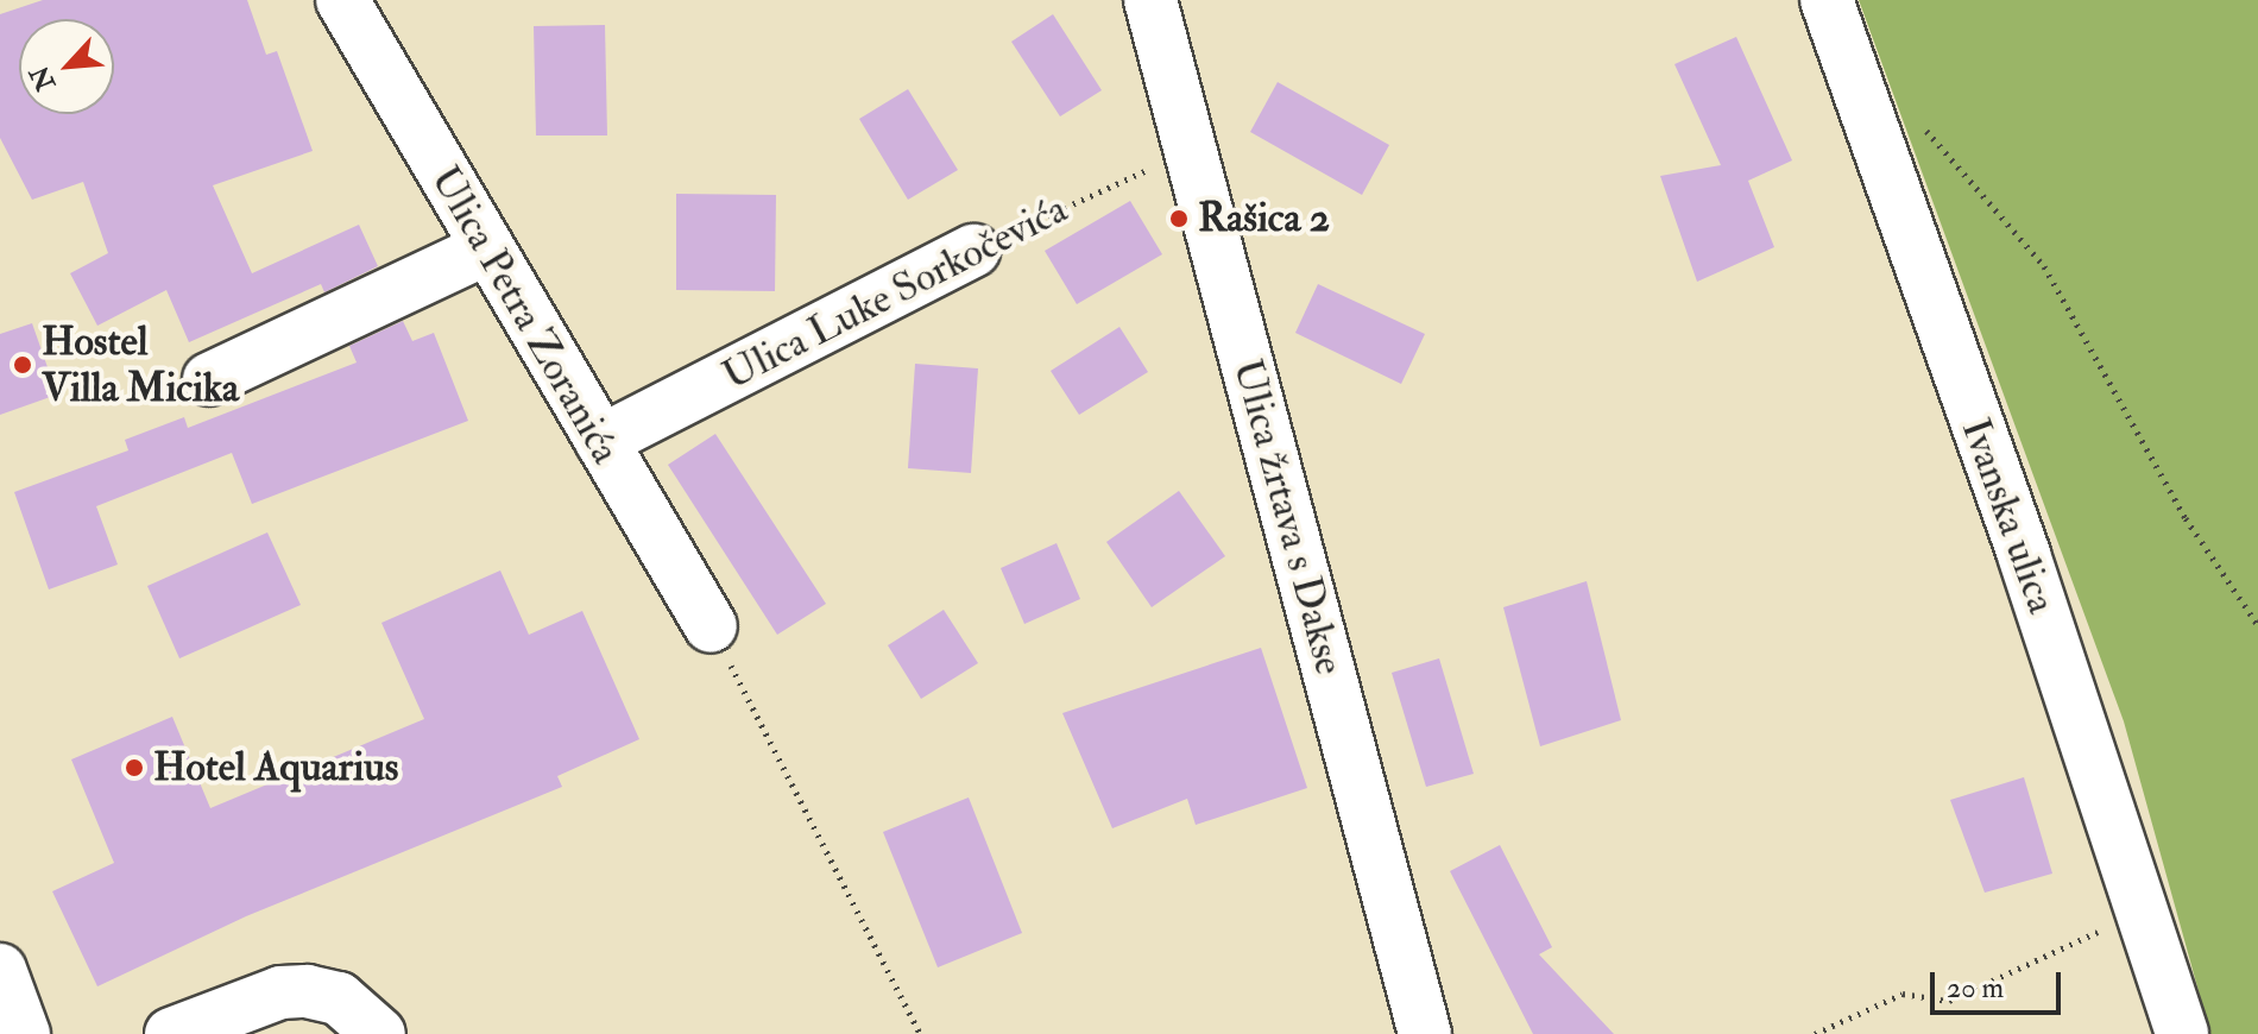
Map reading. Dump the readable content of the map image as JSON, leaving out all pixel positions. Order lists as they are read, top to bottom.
{
  "streets": {
    "street": [
      "Ulica Luke Sorkočevića",
      "Ulica Petra Zoranića",
      "Ivanska ulica",
      "Ulica žrtava s Dakse"
    ]
  },
  "crossings": [
    ["Ulica Luke Sorkočevića", "Ulica Petra Zoranića"],
    ["Ulica Luke Sorkočevića", "Ulica žrtava s Dakse"]
  ],
  "places": ["Rašica 2", "Hostel Villa Micika", "Hotel Aquarius"],
  "scale_bar": "20 m",
  "north": "bottom left"
}
